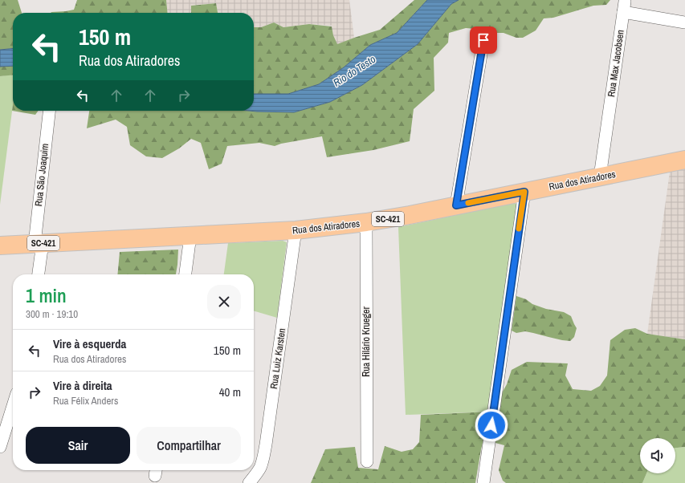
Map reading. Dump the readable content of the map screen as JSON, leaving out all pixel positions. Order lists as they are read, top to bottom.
{
  "streets": {
    "main road": ["Rua dos Atiradores", "SC-421"],
    "street": [
      "Rua Max Jacobsen",
      "Rua São Joaquim",
      "Rua Hilário Krueger",
      "Rua Luiz Karsten"
    ]
  },
  "crossings": [
    ["Rua Max Jacobsen", "Rua dos Atiradores"],
    ["Rua São Joaquim", "Rua dos Atiradores"],
    ["Rua dos Atiradores", "Rua Hilário Krueger"],
    ["Rua dos Atiradores", "Rua Luiz Karsten"]
  ],
  "water": ["Rio do Testo"],
  "page": {
    "turn": ["150 m", "Rua dos Atiradores"],
    "heading": ["1 min", "300 m · 19:10"],
    "list": [
      {
        "name": "Vire à esquerda",
        "note": "Rua dos Atiradores",
        "value": "150 m"
      },
      {
        "name": "Vire à direita",
        "note": "Rua Félix Anders",
        "value": "40 m"
      }
    ],
    "buttons": ["Sair", "Compartilhar"]
  }
}
